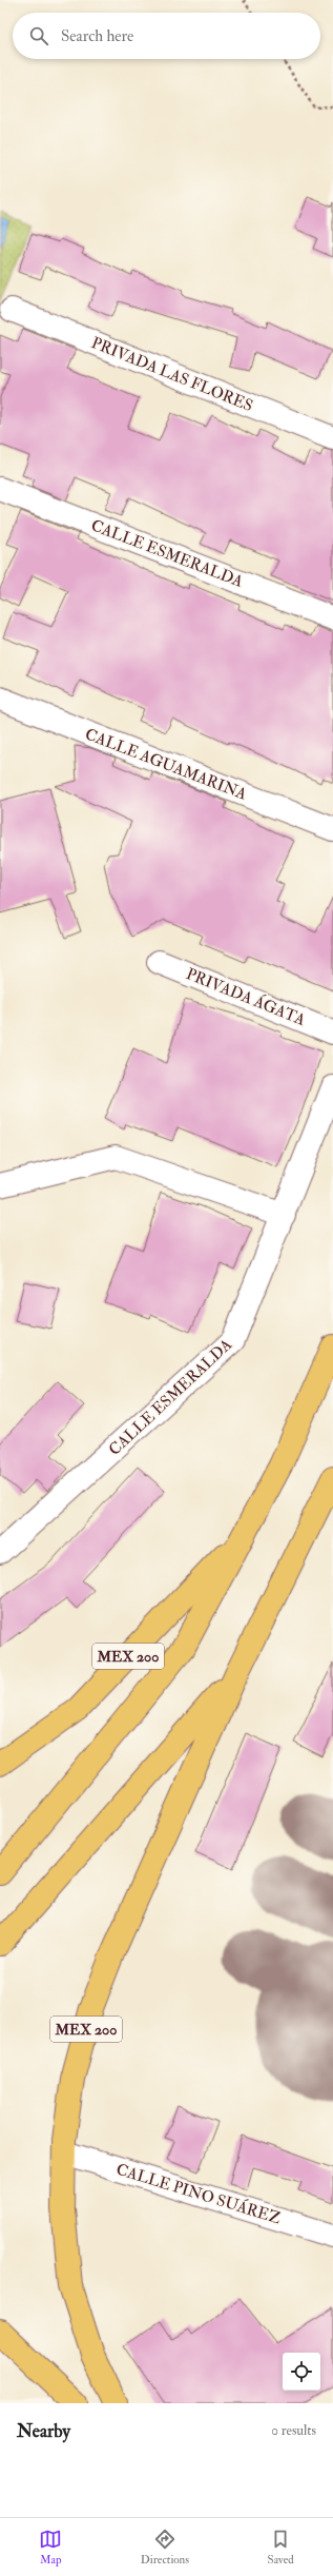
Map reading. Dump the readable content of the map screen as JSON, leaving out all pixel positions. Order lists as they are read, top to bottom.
{
  "streets": {
    "main road": ["MEX 200"],
    "street": [
      "PRIVADA LAS FLORES",
      "CALLE ESMERALDA",
      "CALLE AGUAMARINA",
      "PRIVADA ÁGATA",
      "CALLE PINO SUÁREZ"
    ]
  },
  "crossings": [
    ["MEX 200", "CALLE PINO SUÁREZ"]
  ],
  "page": {
    "search": "Search here",
    "heading": ["Nearby", "0 results"],
    "nav": ["Map", "Directions", "Saved"]
  }
}
